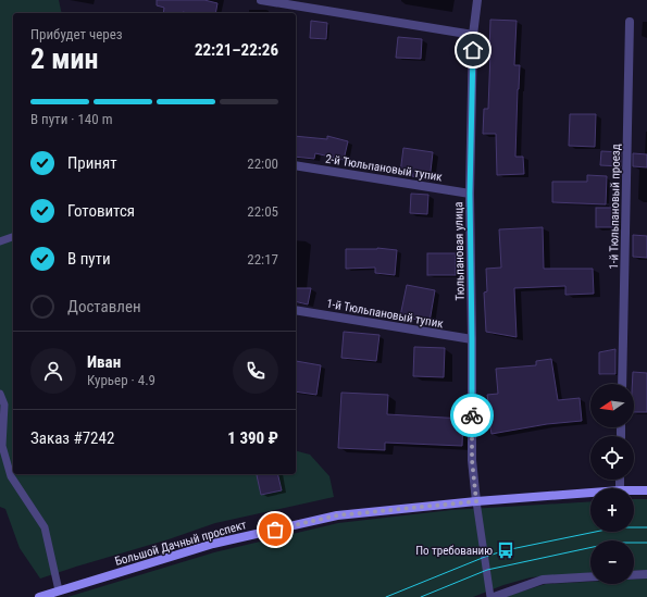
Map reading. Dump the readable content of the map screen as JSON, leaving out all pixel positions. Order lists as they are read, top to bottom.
{
  "streets": {
    "main road": ["Большой Дачный проспект"],
    "street": [
      "2-й Тюльпановый тупик",
      "1-й Тюльпановый проезд",
      "Тюльпановая улица",
      "1-й Тюльпановый тупик"
    ]
  },
  "crossings": [
    ["2-й Тюльпановый тупик", "Тюльпановая улица"],
    ["Тюльпановая улица", "1-й Тюльпановый тупик"],
    ["Тюльпановая улица", "Большой Дачный проспект"]
  ],
  "places": {
    "bus stop": ["По требованию"]
  },
  "north": "left",
  "page": {
    "heading": ["2 мин", "Прибудет через", "22:21–22:26"],
    "panel": [
      "Иван",
      "Курьер · 4.9",
      "Заказ #7242",
      "1 390 ₽"
    ],
    "bar": "В пути · 140 m",
    "list": [
      ["Принят", "22:00"],
      ["Готовится", "22:05"],
      ["В пути", "22:17"],
      "Доставлен"
    ],
    "map_buttons": ["+", "−"]
  }
}
